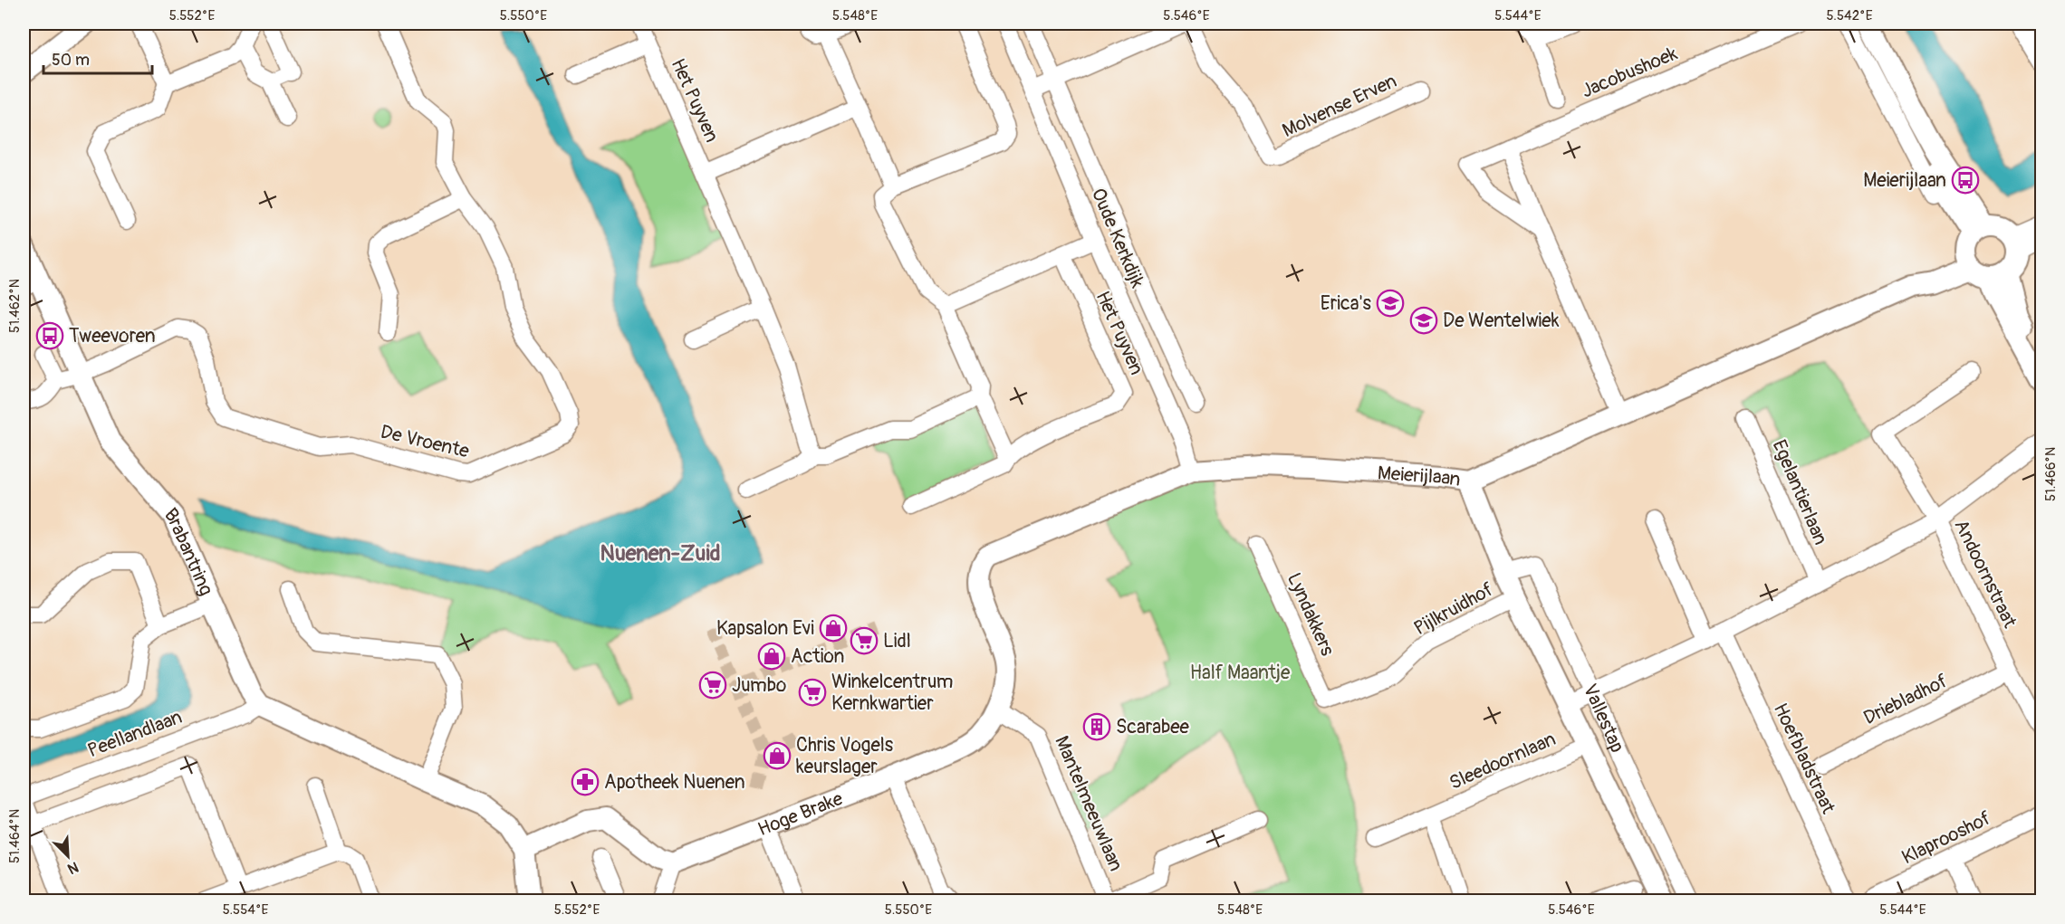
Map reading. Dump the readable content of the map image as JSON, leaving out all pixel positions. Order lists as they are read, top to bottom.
{
  "streets": {
    "street": [
      "Jacobushoek",
      "Het Puyven",
      "Molvense Erven",
      "Oude Kerkdijk",
      "De Vroente",
      "Meierijlaan",
      "Egelantierlaan",
      "Brabantring",
      "Andoornstraat",
      "Pijlkruidhof",
      "Lyndakkers",
      "Driebladhof",
      "Vallestap",
      "Peellandlaan",
      "Hoefbladstraat",
      "Sleedoornlaan",
      "Mantelmeeuwlaan",
      "Hoge Brake",
      "Klaprooshof"
    ]
  },
  "crossings": [
    ["Oude Kerkdijk", "Meierijlaan"],
    ["De Vroente", "Brabantring"],
    ["Meierijlaan", "Vallestap"],
    ["Meierijlaan", "Hoge Brake"],
    ["Brabantring", "Peellandlaan"],
    ["Andoornstraat", "Driebladhof"],
    ["Pijlkruidhof", "Lyndakkers"],
    ["Pijlkruidhof", "Vallestap"],
    ["Vallestap", "Sleedoornlaan"],
    ["Mantelmeeuwlaan", "Hoge Brake"]
  ],
  "districts": ["Nuenen-Zuid"],
  "parks": ["Half Maantje"],
  "places": {
    "bus stop": ["Meierijlaan", "Tweevoren"],
    "school or university": ["Erica's", "De Wentelwiek"],
    "shop": ["Kapsalon Evi", "Action", "Chris Vogels keurslager"],
    "supermarket": ["Lidl", "Jumbo", "Winkelcentrum Kernkwartier"],
    "building": ["Scarabee"],
    "pharmacy": ["Apotheek Nuenen"]
  },
  "scale_bar": "50 m",
  "north": "bottom right",
  "coordinates": [
    "5.552°E",
    "5.550°E",
    "5.548°E",
    "5.546°E",
    "5.544°E",
    "5.542°E",
    "51.462°N",
    "51.466°N",
    "51.464°N",
    "5.554°E"
  ]
}
